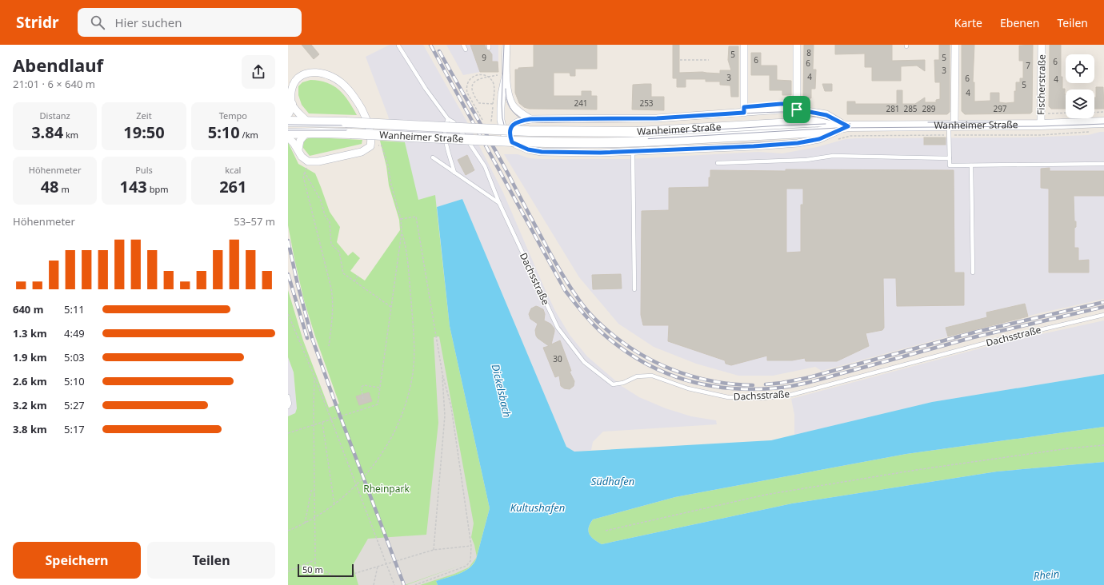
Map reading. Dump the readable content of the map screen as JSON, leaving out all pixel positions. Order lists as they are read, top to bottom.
{
  "streets": {
    "street": ["Fischerstraße", "Wanheimer Straße"],
    "lane": ["Dachsstraße"]
  },
  "crossings": [
    ["Fischerstraße", "Wanheimer Straße"]
  ],
  "water": [
    "Dickelsbach",
    "Südhafen",
    "Kultushafen",
    "Rhein"
  ],
  "parks": ["Rheinpark"],
  "house_numbers": [
    "8",
    "5",
    "9",
    "5",
    "6",
    "6",
    "6",
    "7",
    "3",
    "4",
    "3",
    "6",
    "4",
    "5",
    "4",
    "241",
    "253",
    "281",
    "285",
    "289",
    "297",
    "30"
  ],
  "scale_bar": "50 m",
  "page": {
    "header": "Stridr",
    "search": "Hier suchen",
    "nav": ["Karte", "Ebenen", "Teilen"],
    "heading": ["Abendlauf", "21:01 · 6 × 640 m"],
    "stats": [
      ["Distanz", "3.84 km"],
      ["Zeit", "19:50"],
      ["Tempo", "5:10 /km"],
      ["Höhenmeter", "48 m"],
      ["Puls", "143 bpm"],
      ["kcal", "261"]
    ],
    "chart": ["Höhenmeter", "53–57 m"],
    "list": [
      {
        "name": "640 m",
        "note": "5:11"
      },
      {
        "name": "1.3 km",
        "note": "4:49"
      },
      {
        "name": "1.9 km",
        "note": "5:03"
      },
      {
        "name": "2.6 km",
        "note": "5:10"
      },
      {
        "name": "3.2 km",
        "note": "5:27"
      },
      {
        "name": "3.8 km",
        "note": "5:17"
      }
    ],
    "buttons": ["Speichern", "Teilen"],
    "scale": "50 m"
  }
}
